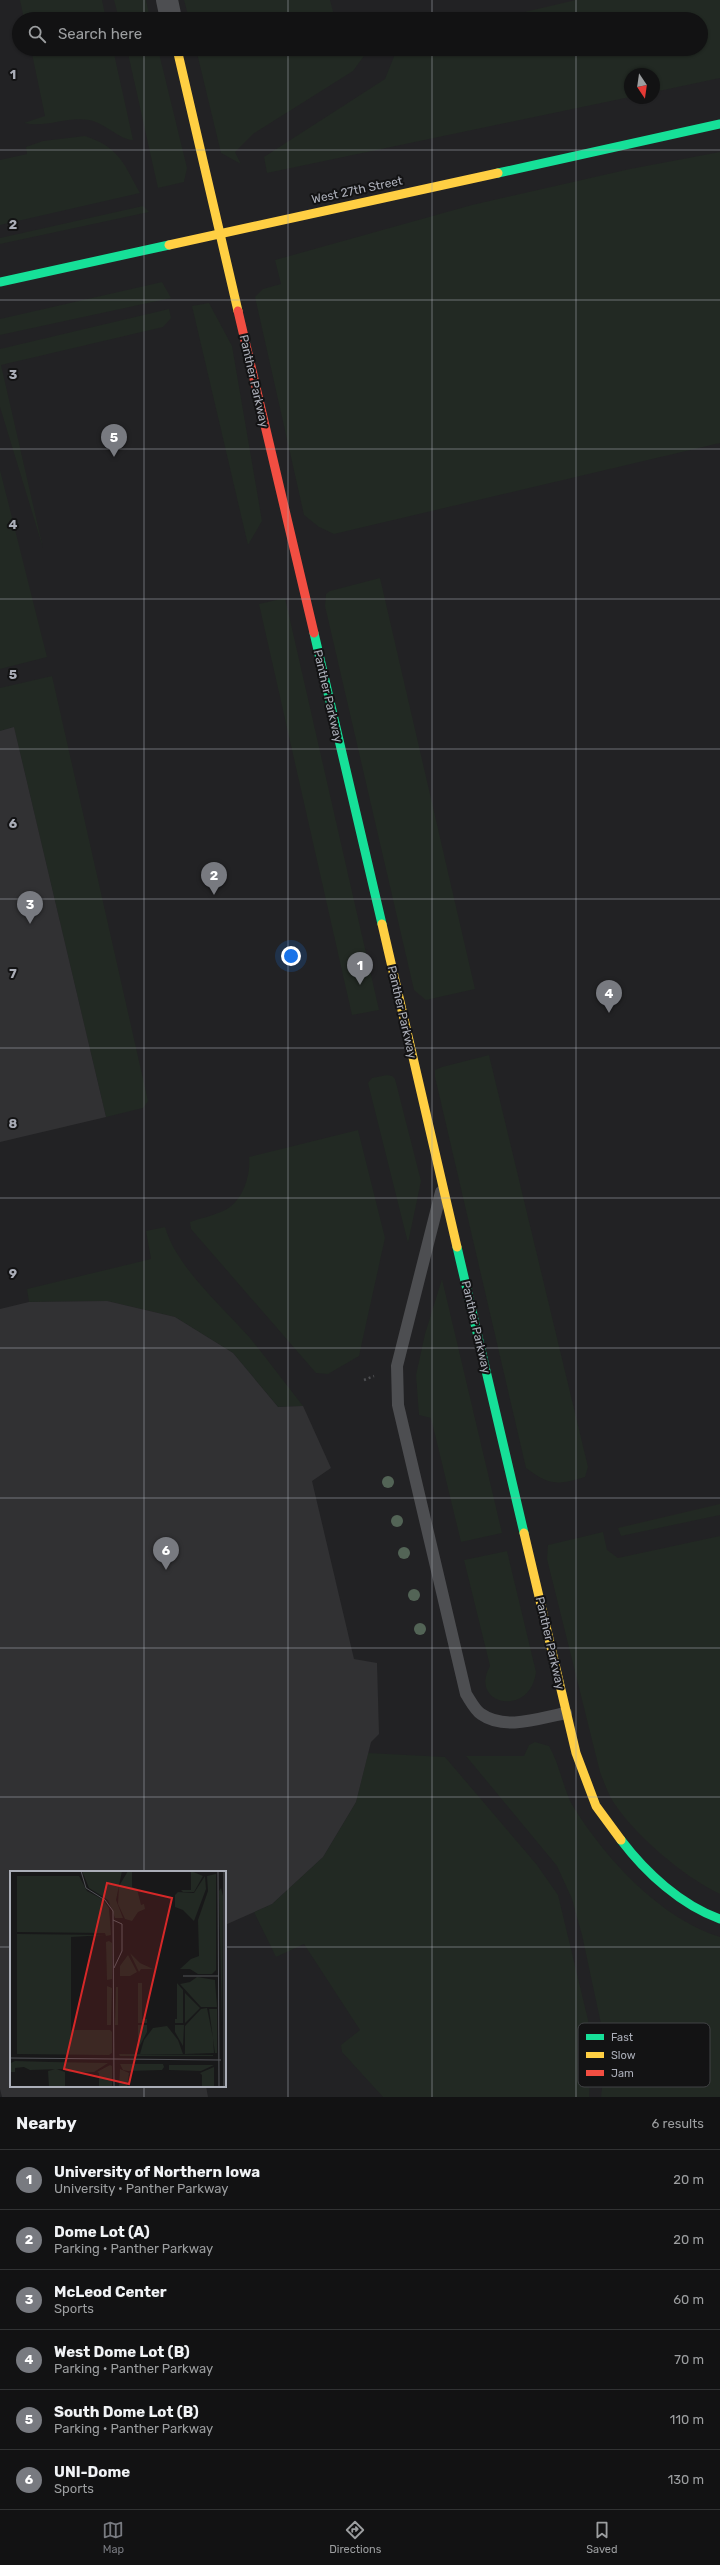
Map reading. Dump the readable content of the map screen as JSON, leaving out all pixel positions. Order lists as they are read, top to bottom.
{
  "streets": {
    "street": ["West 27th Street", "Panther Parkway"]
  },
  "crossings": [
    ["West 27th Street", "Panther Parkway"]
  ],
  "legend": ["Fast", "Slow", "Jam"],
  "north": "bottom",
  "page": {
    "search": "Search here",
    "pins": [
      "5",
      "2",
      "3",
      "1",
      "4",
      "6"
    ],
    "heading": ["Nearby", "6 results"],
    "list": [
      {
        "mark": "1",
        "name": "University of Northern Iowa",
        "note": "University · Panther Parkway",
        "value": "20 m"
      },
      {
        "mark": "2",
        "name": "Dome Lot (A)",
        "note": "Parking · Panther Parkway",
        "value": "20 m"
      },
      {
        "mark": "3",
        "name": "McLeod Center",
        "note": "Sports",
        "value": "60 m"
      },
      {
        "mark": "4",
        "name": "West Dome Lot (B)",
        "note": "Parking · Panther Parkway",
        "value": "70 m"
      },
      {
        "mark": "5",
        "name": "South Dome Lot (B)",
        "note": "Parking · Panther Parkway",
        "value": "110 m"
      },
      {
        "mark": "6",
        "name": "UNI-Dome",
        "note": "Sports",
        "value": "130 m"
      }
    ],
    "nav": ["Map", "Directions", "Saved"]
  },
  "grid": {
    "rows": [
      "1",
      "2",
      "3",
      "4",
      "5",
      "6",
      "7",
      "8",
      "9"
    ]
  }
}
